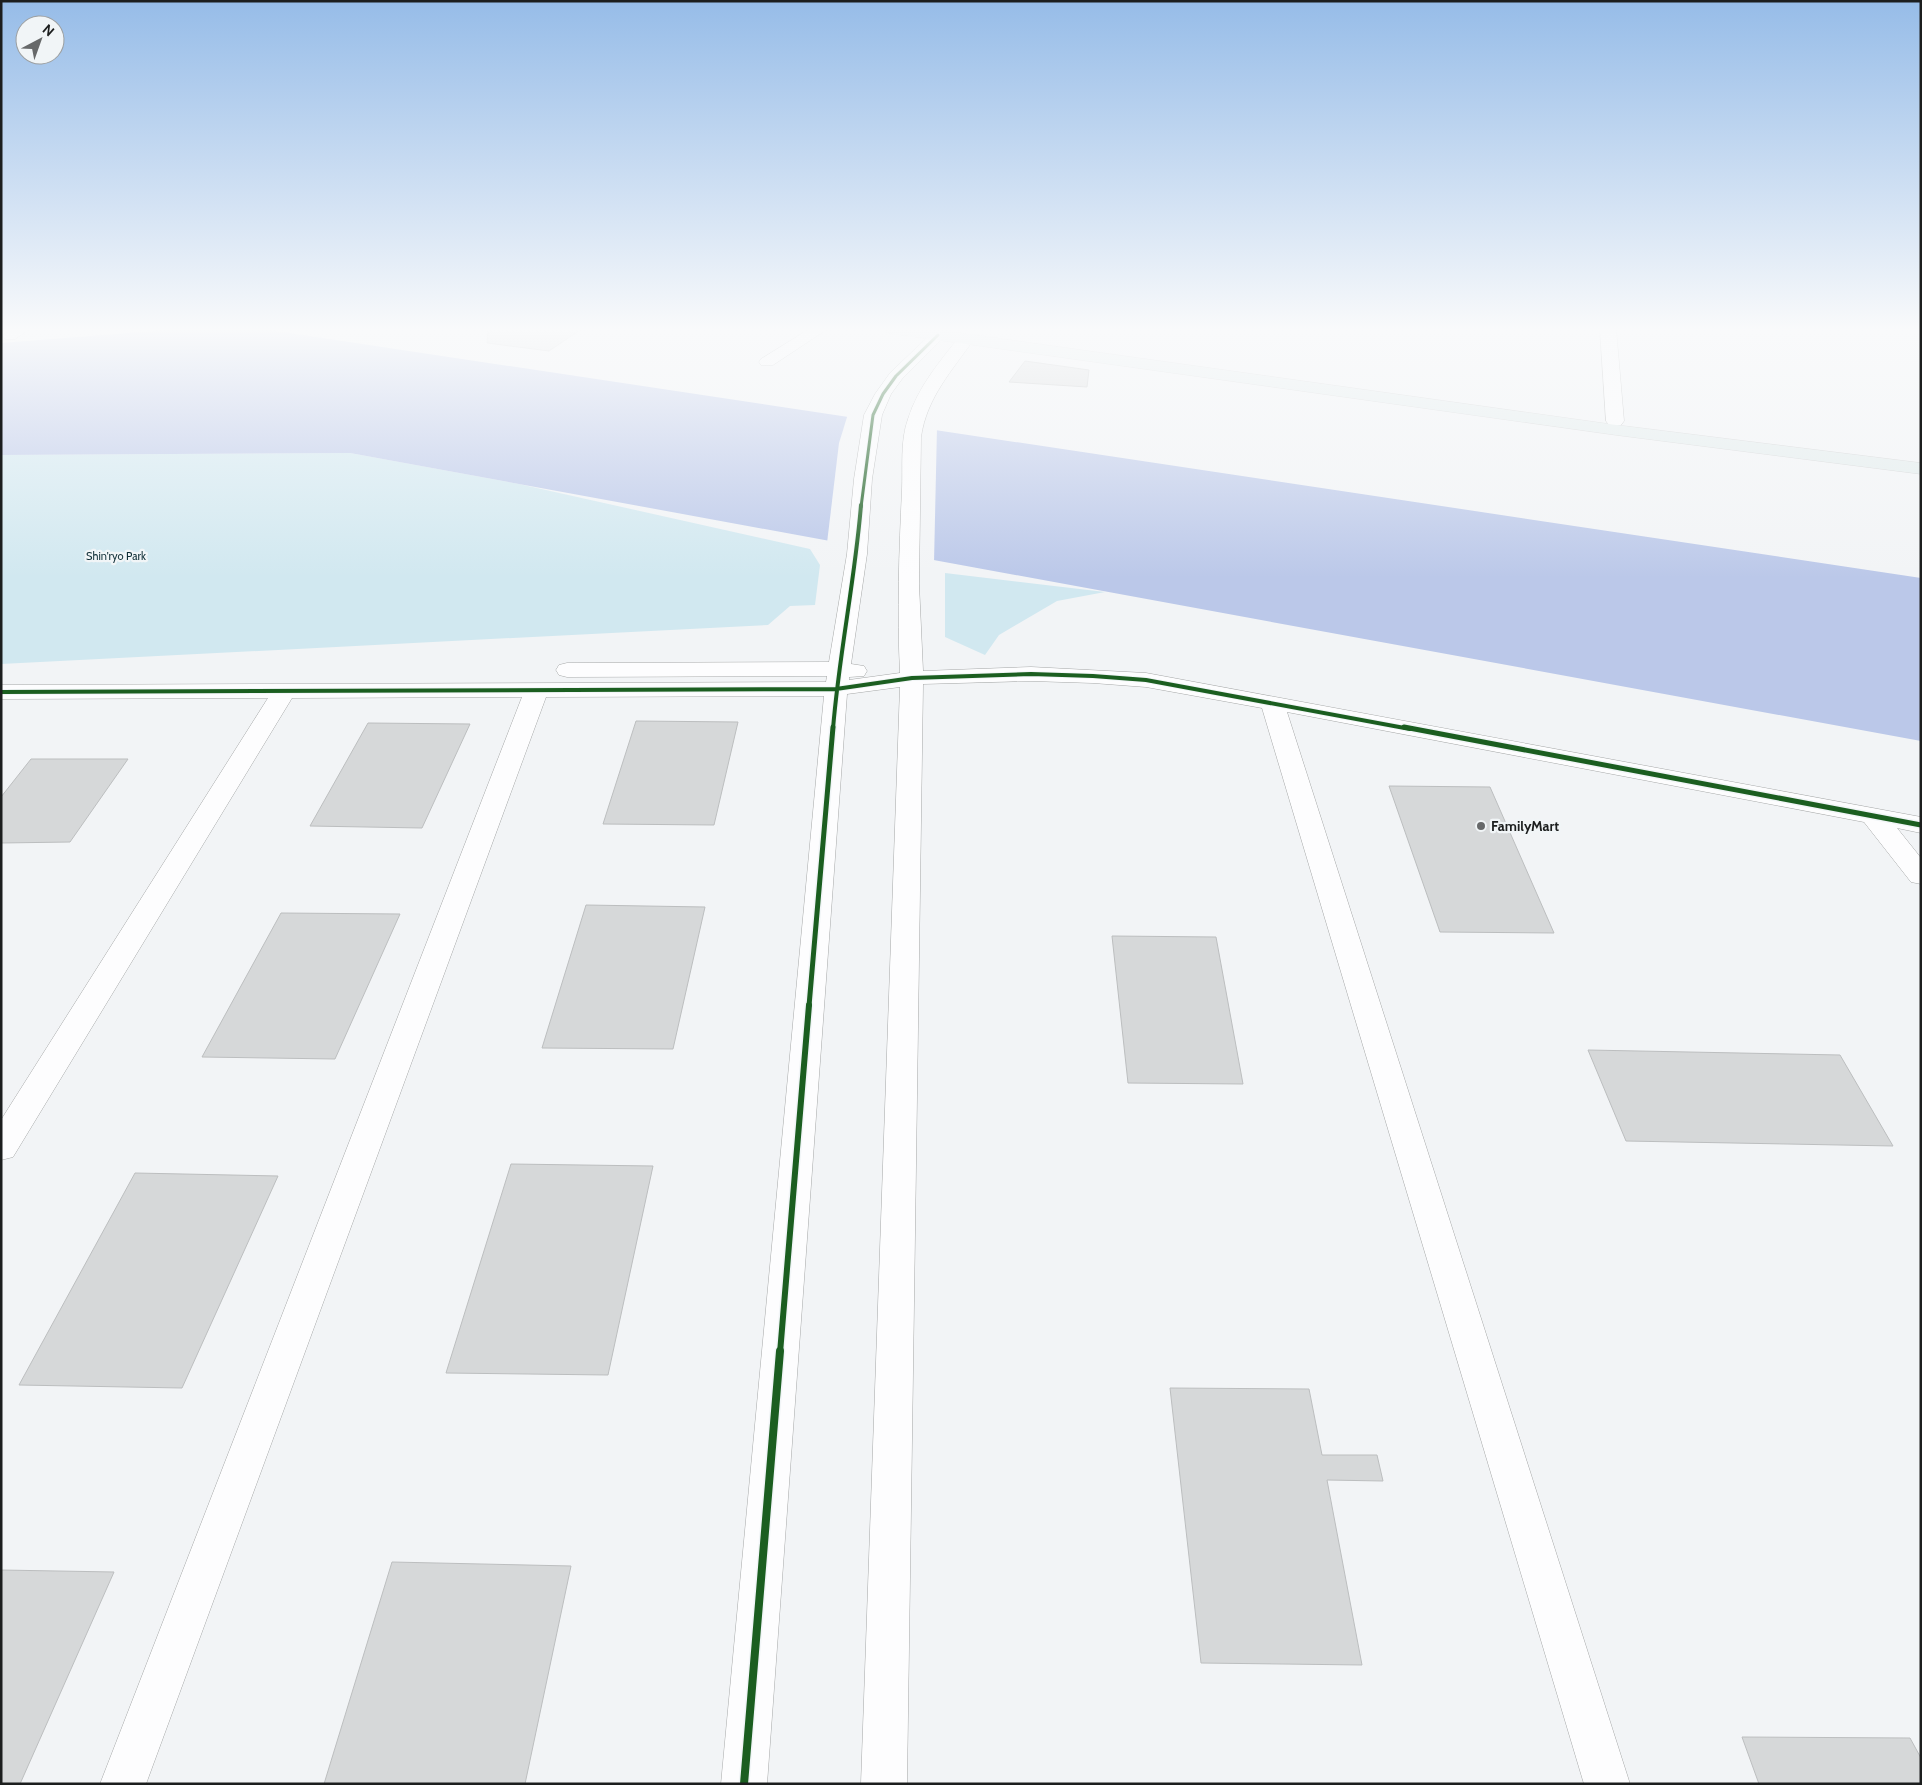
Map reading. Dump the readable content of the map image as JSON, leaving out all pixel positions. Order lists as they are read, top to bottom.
{
  "parks": ["Shin'ryo Park"],
  "places": ["FamilyMart"],
  "north": "top right"
}
